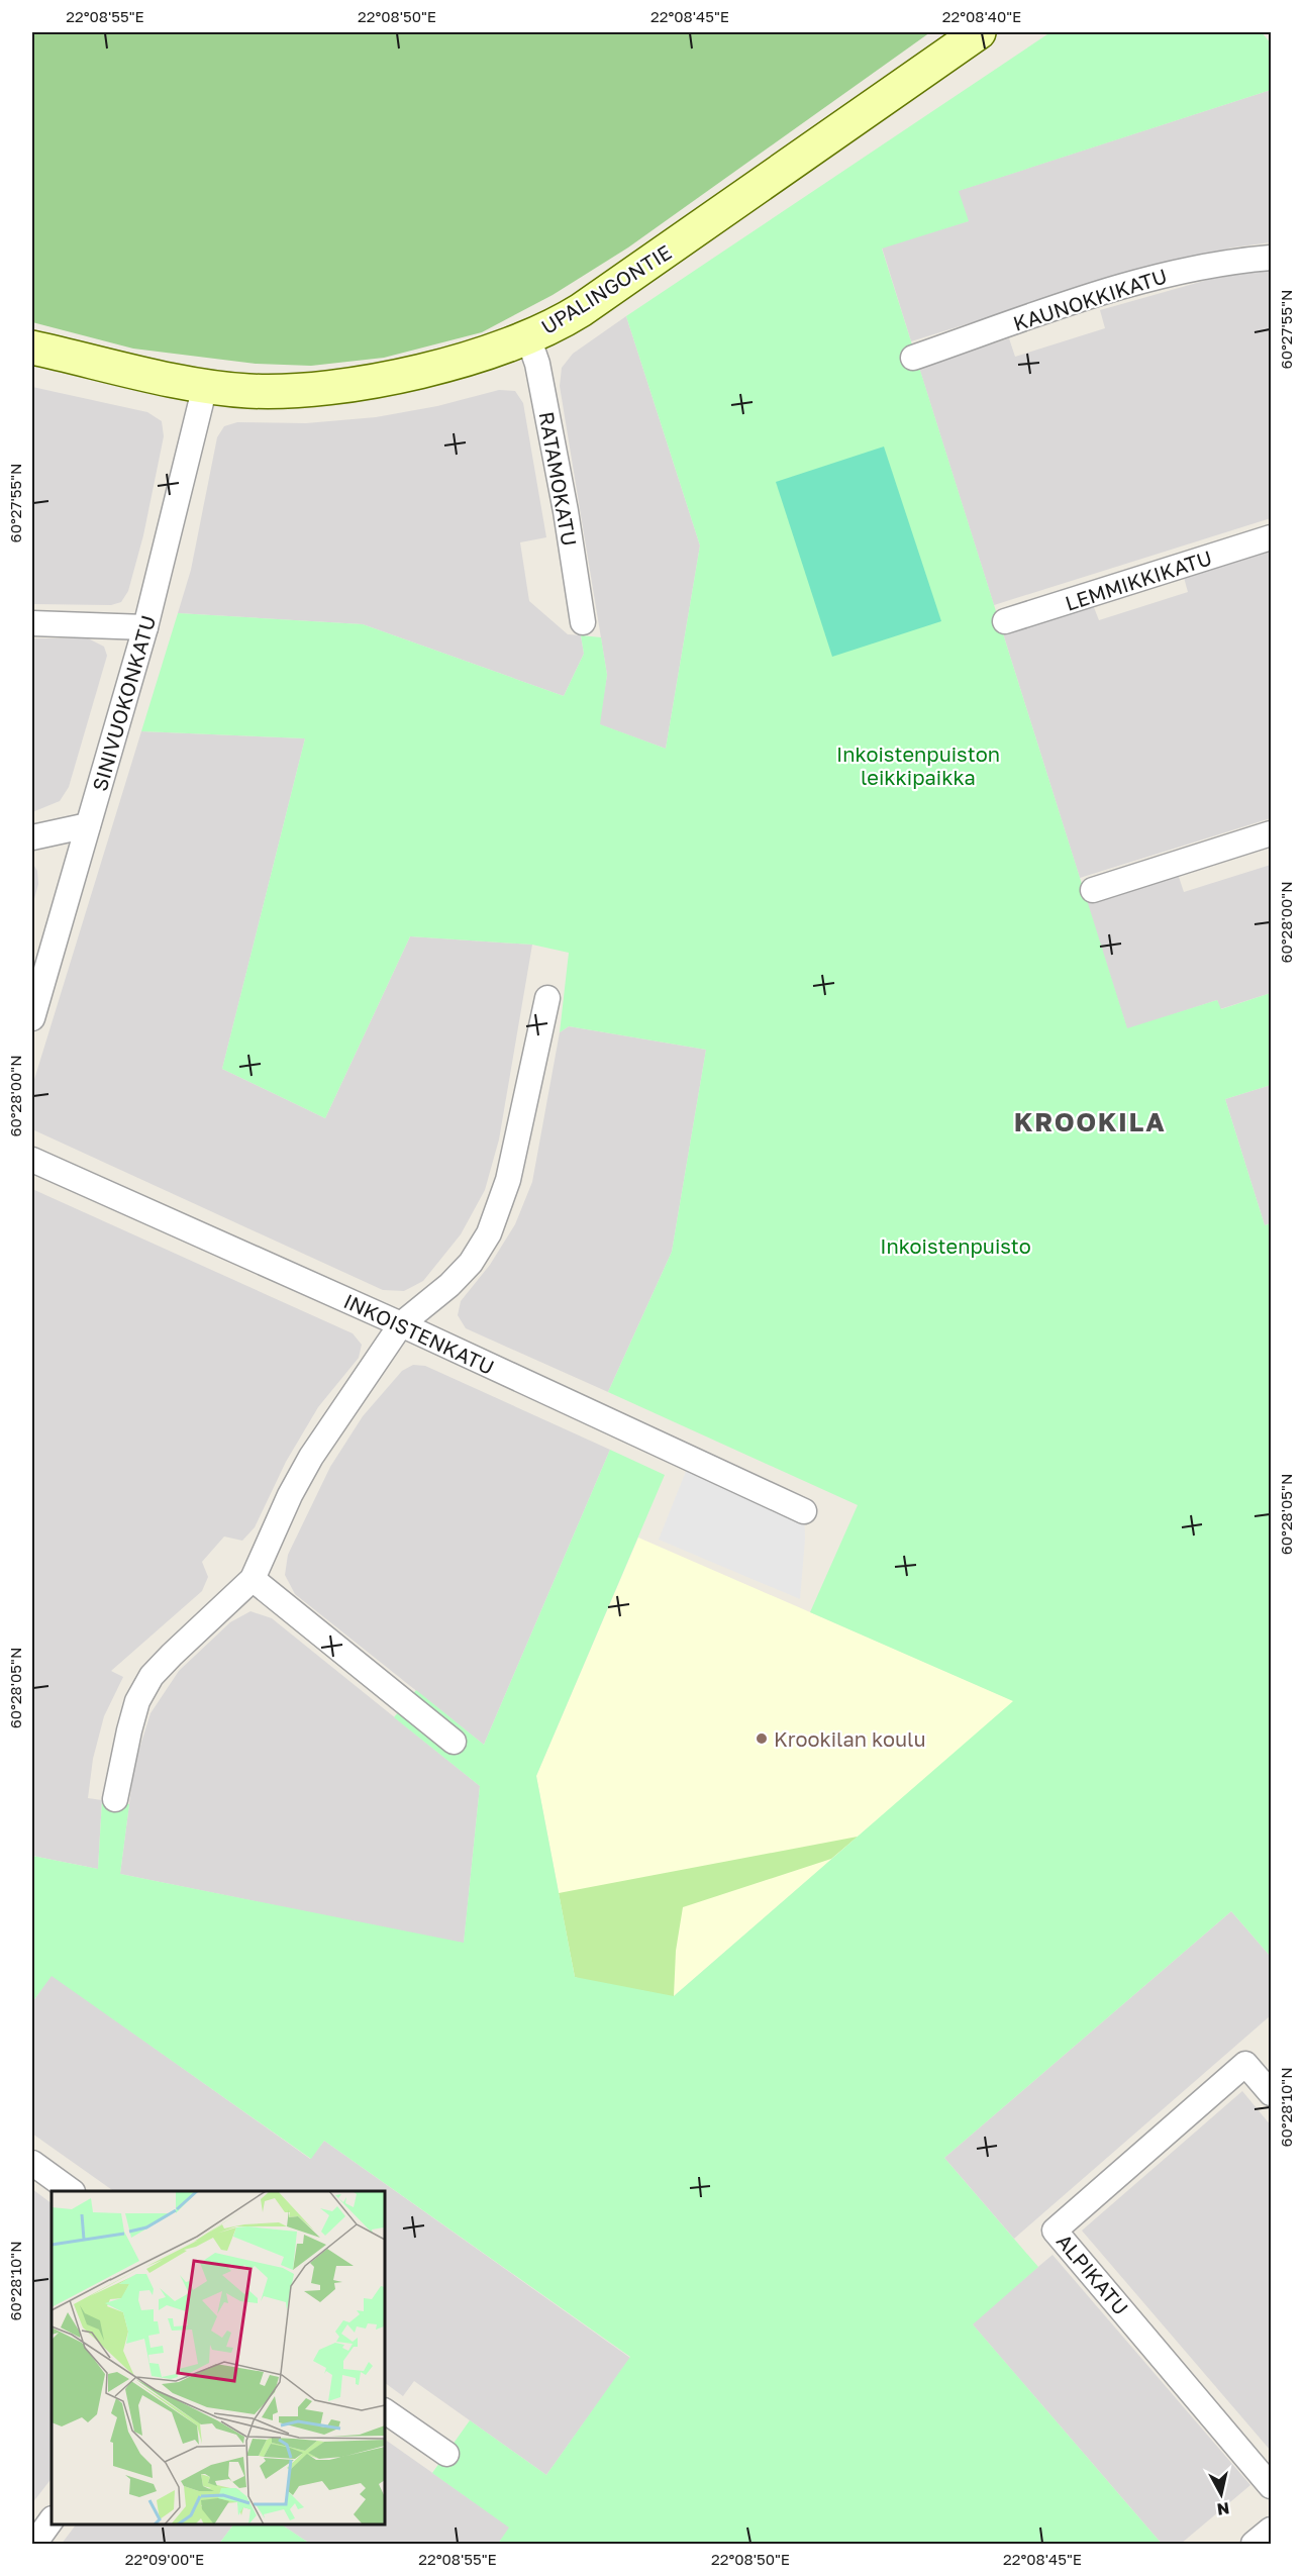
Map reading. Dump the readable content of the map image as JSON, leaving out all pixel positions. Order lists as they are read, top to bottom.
{
  "streets": {
    "street": [
      "UPALINGONTIE",
      "KAUNOKKIKATU",
      "RATAMOKATU",
      "LEMMIKKIKATU",
      "SINIVUOKONKATU",
      "INKOISTENKATU",
      "ALPIKATU"
    ]
  },
  "crossings": [
    ["UPALINGONTIE", "RATAMOKATU"],
    ["UPALINGONTIE", "SINIVUOKONKATU"]
  ],
  "districts": ["KROOKILA"],
  "parks": ["Inkoistenpuiston leikkipaikka", "Inkoistenpuisto"],
  "places": ["Krookilan koulu"],
  "north": "bottom",
  "coordinates": [
    "22°08'55\"E",
    "22°08'50\"E",
    "22°08'45\"E",
    "22°08'40\"E",
    "60°27'55\"N",
    "60°28'00\"N",
    "60°28'05\"N",
    "60°28'10\"N",
    "22°09'00\"E"
  ]
}
